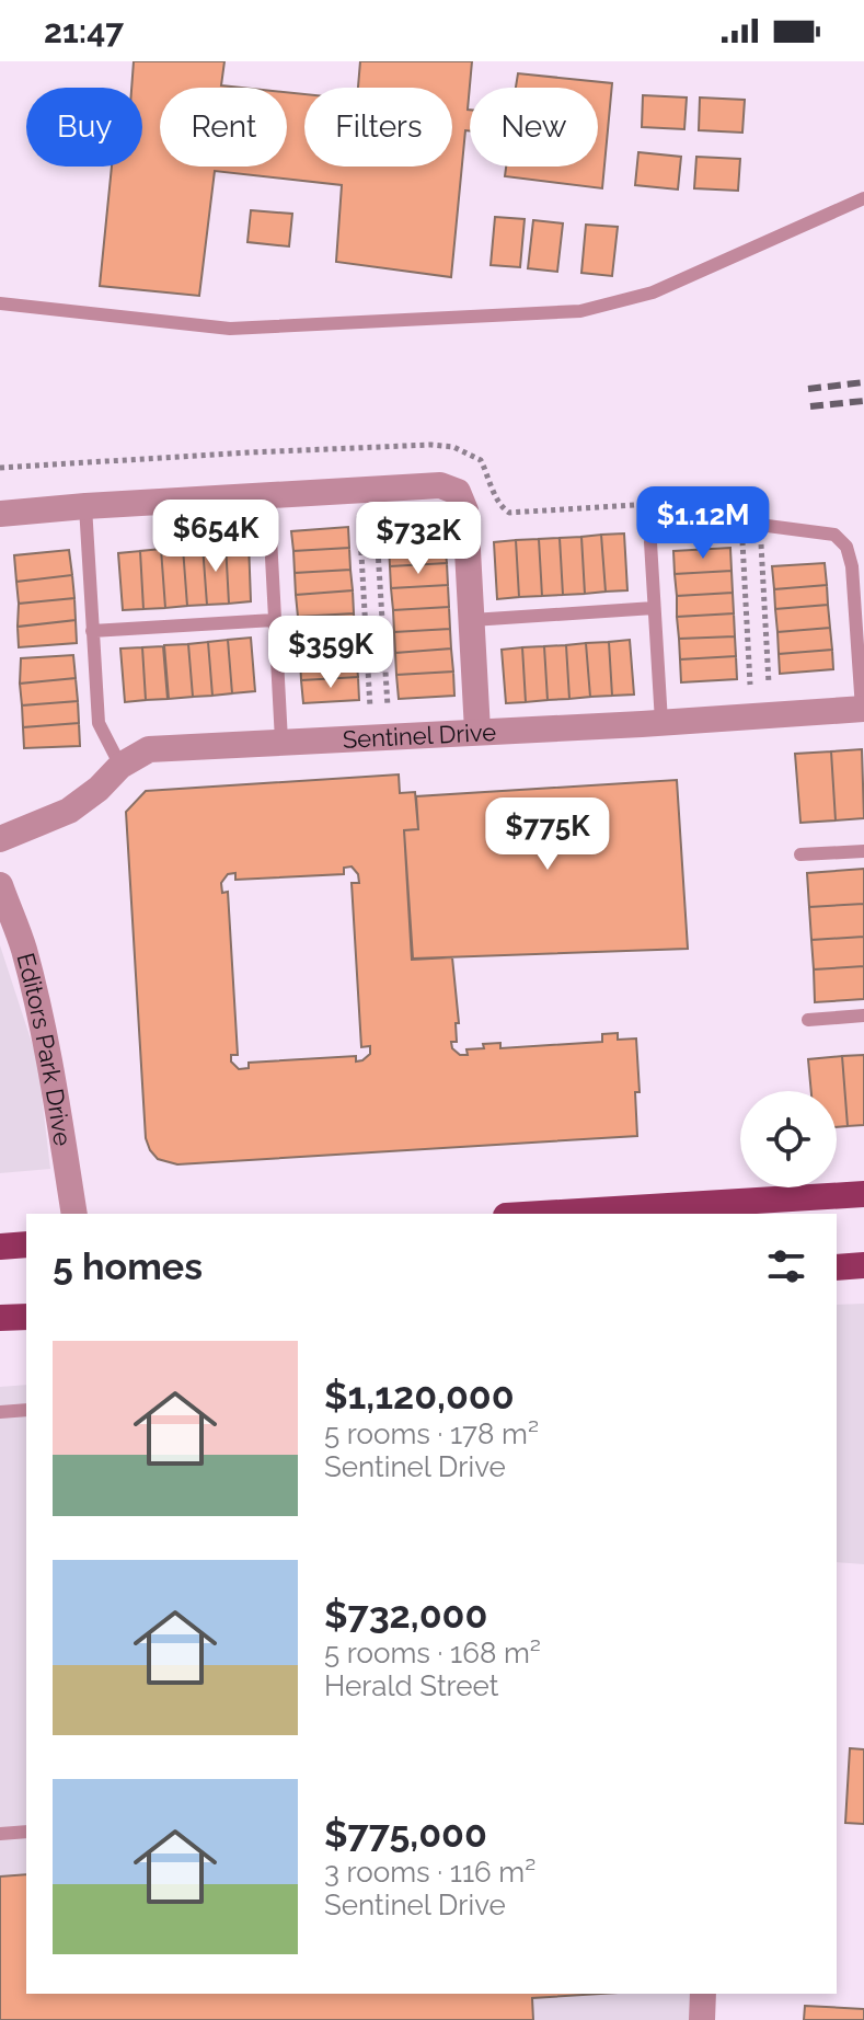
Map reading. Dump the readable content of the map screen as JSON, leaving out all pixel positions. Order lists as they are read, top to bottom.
{
  "streets": {
    "street": ["Sentinel Drive", "Editors Park Drive"]
  },
  "page": {
    "status": "21:47",
    "chip": [
      "Buy",
      "Rent",
      "Filters",
      "New"
    ],
    "price": [
      "$1.12M",
      "$654K",
      "$732K",
      "$359K",
      "$775K"
    ],
    "heading": "5 homes",
    "list": [
      {
        "name": "$1,120,000",
        "note": "5 rooms · 178 m² · Sentinel Drive"
      },
      {
        "name": "$732,000",
        "note": "5 rooms · 168 m² · Herald Street"
      },
      {
        "name": "$775,000",
        "note": "3 rooms · 116 m² · Sentinel Drive"
      }
    ]
  }
}
